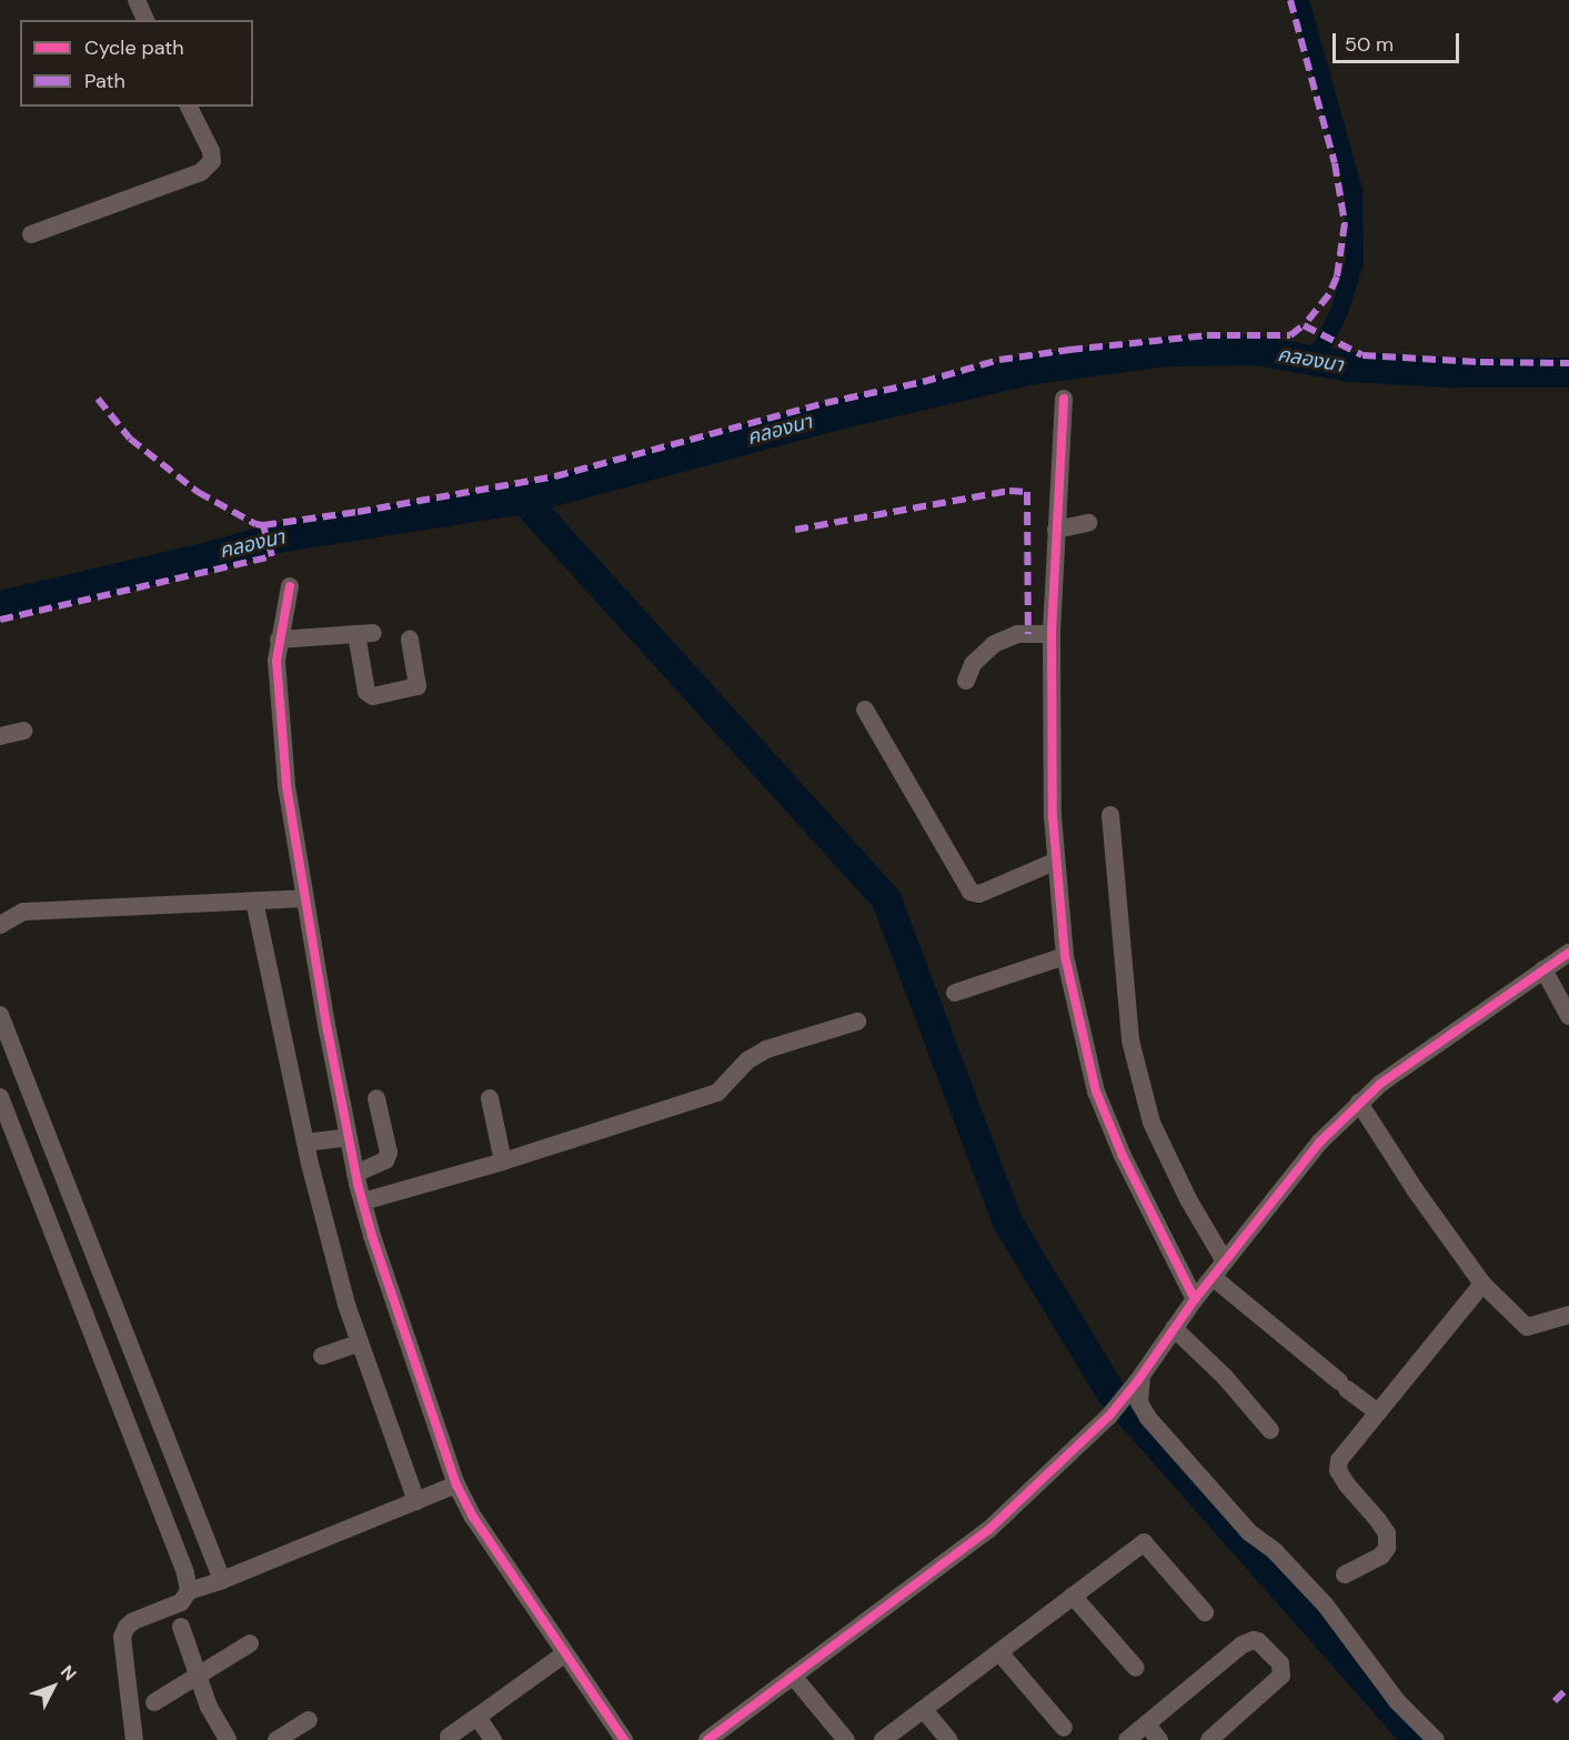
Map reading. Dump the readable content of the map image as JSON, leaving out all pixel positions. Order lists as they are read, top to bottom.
{
  "water": ["คลองนา"],
  "legend": ["Cycle path", "Path"],
  "scale_bar": "50 m",
  "north": "top right"
}
